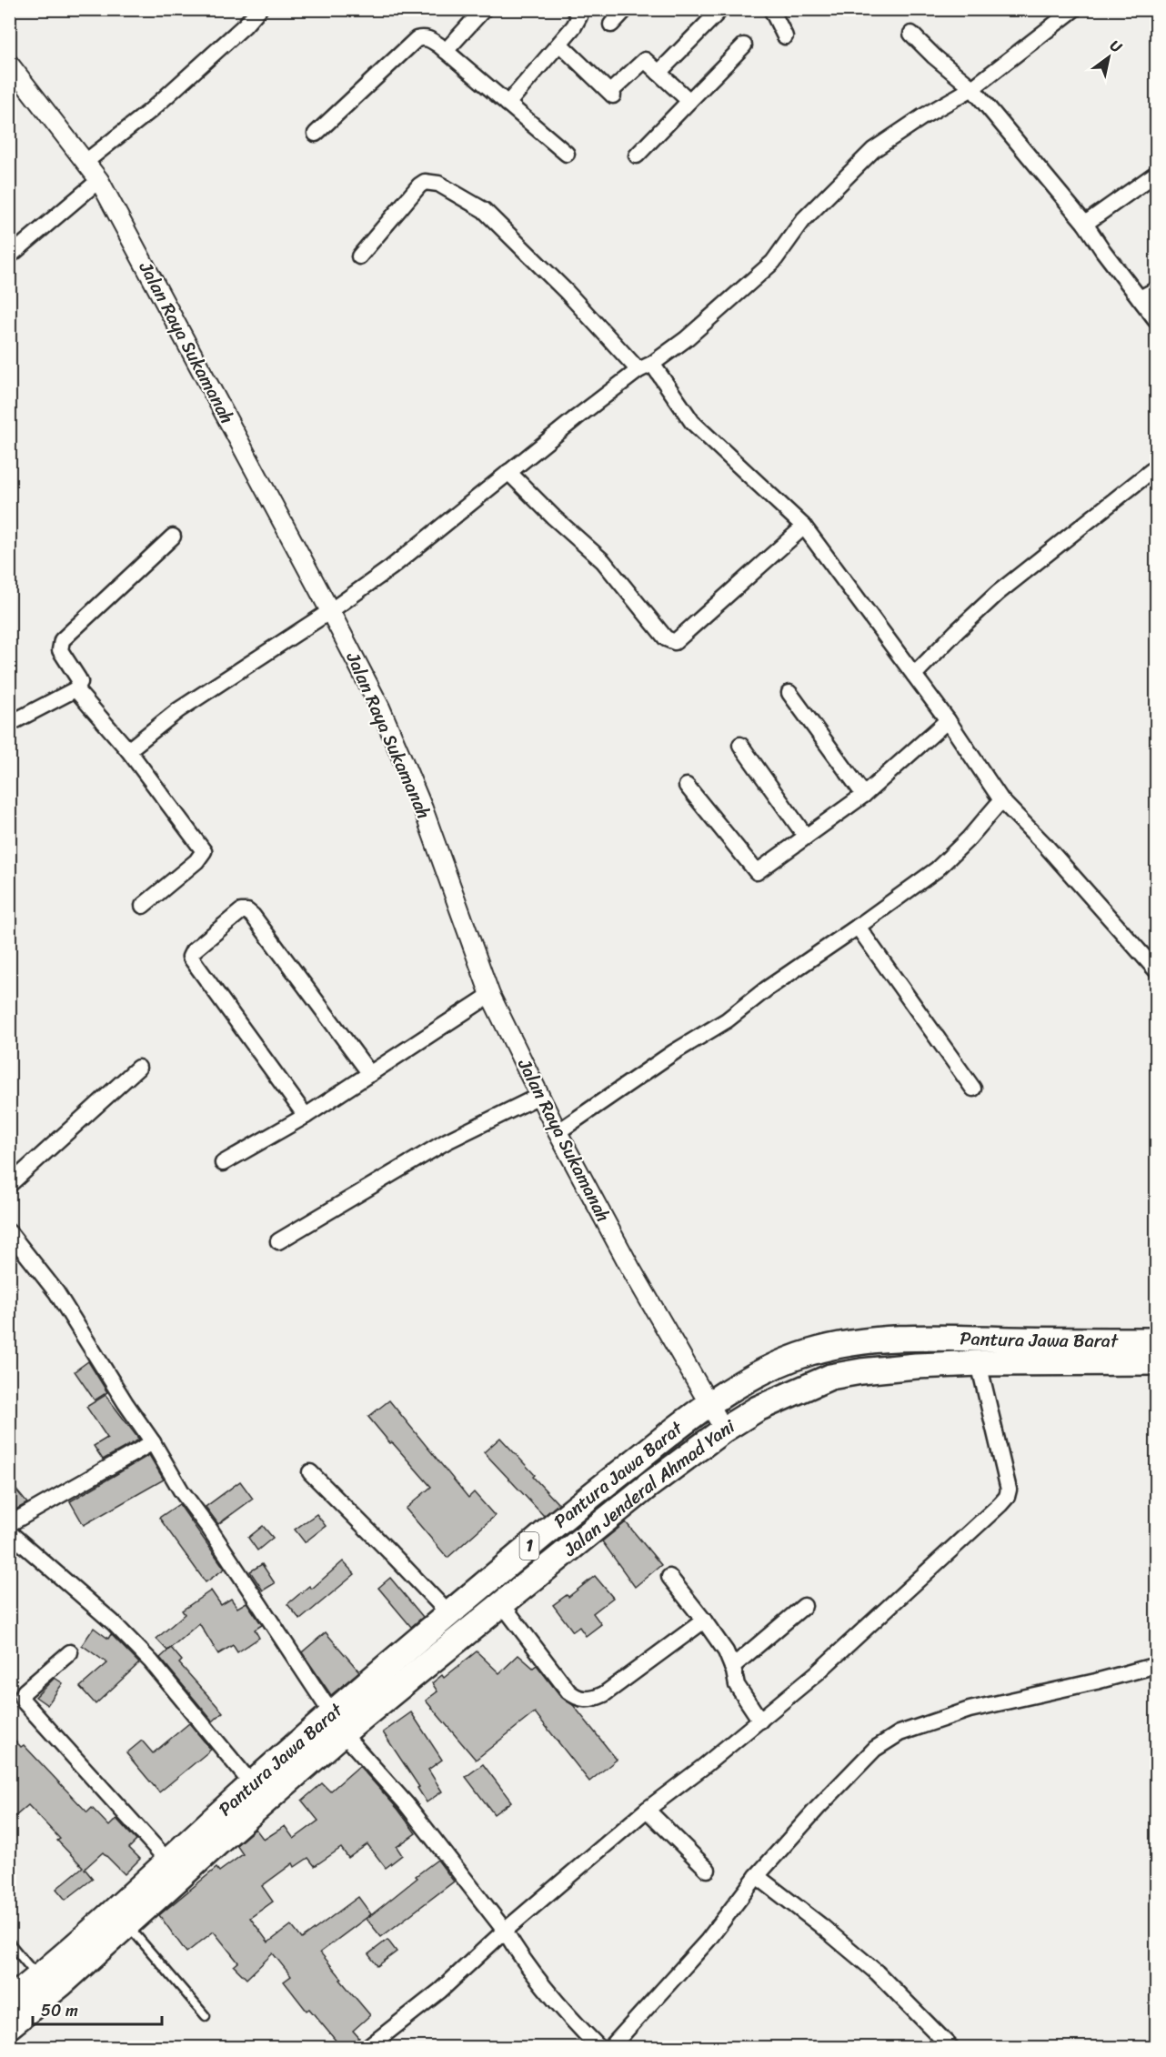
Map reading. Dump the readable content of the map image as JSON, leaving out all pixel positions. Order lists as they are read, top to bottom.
{
  "streets": {
    "highway": ["Pantura Jawa Barat", "Jalan Jenderal Ahmad Yani", "1"],
    "street": ["Jalan Raya Sukamanah"]
  },
  "crossings": [
    ["Jalan Raya Sukamanah", "Pantura Jawa Barat"],
    ["Jalan Raya Sukamanah", "Jalan Jenderal Ahmad Yani"],
    ["Pantura Jawa Barat", "Jalan Jenderal Ahmad Yani"]
  ],
  "scale_bar": "50 m",
  "north": "top right"
}
